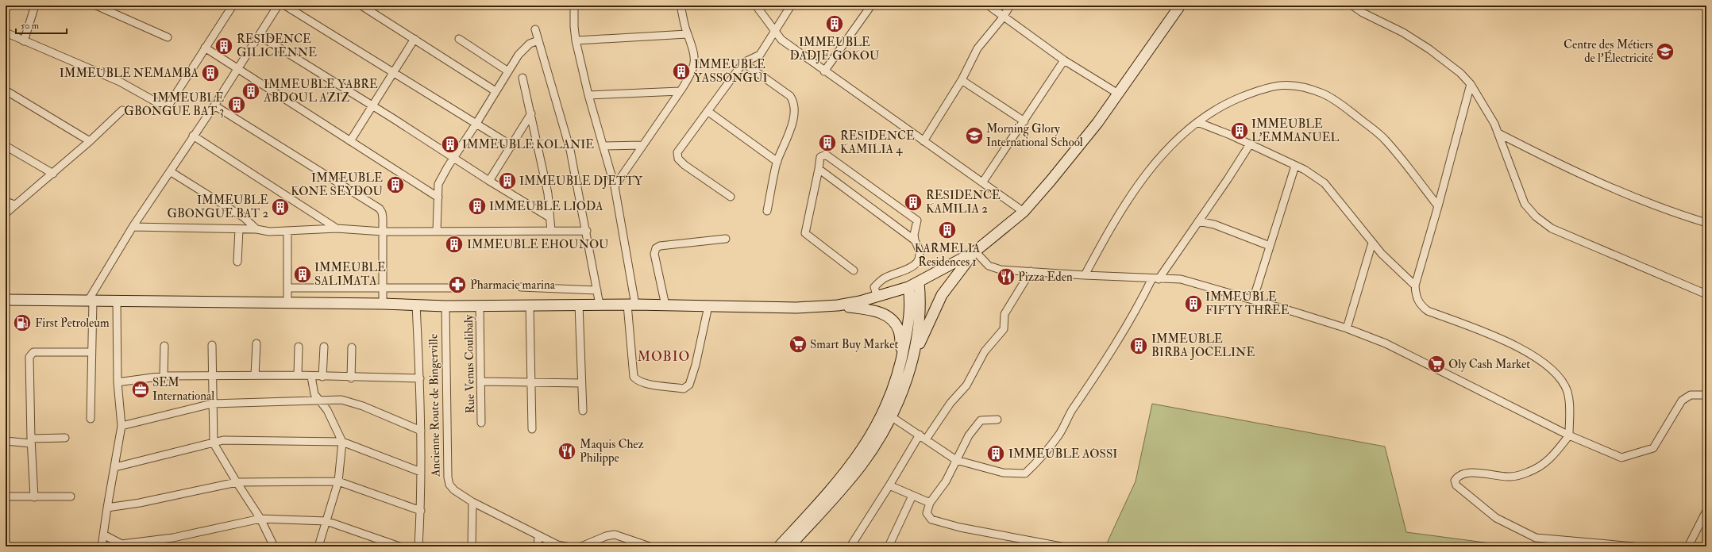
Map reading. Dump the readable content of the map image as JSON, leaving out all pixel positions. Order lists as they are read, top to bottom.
{
  "streets": {
    "street": ["Rue Venus Coulibaly", "Ancienne Route de Bingerville"]
  },
  "districts": ["MOBIO"],
  "places": {
    "building": [
      "IMMEUBLE DADJE GOKOU",
      "RESIDENCE GILICIENNE",
      "IMMEUBLE YASSONGUI",
      "IMMEUBLE NEMAMBA",
      "IMMEUBLE YABRE ABDOUL AZIZ",
      "IMMEUBLE GBONGUE BAT 3",
      "IMMEUBLE L'EMMANUEL",
      "RESIDENCE KAMILIA 4",
      "IMMEUBLE KOLANIE",
      "IMMEUBLE DJETTY",
      "IMMEUBLE KONE SEYDOU",
      "RESIDENCE KAMILIA 2",
      "IMMEUBLE LIODA",
      "IMMEUBLE GBONGUE BAT 2",
      "KARMELIA Residences 1",
      "IMMEUBLE EHOUNOU",
      "IMMEUBLE SALIMATA",
      "IMMEUBLE FIFTY THREE",
      "IMMEUBLE BIRBA JOCELINE",
      "IMMEUBLE AOSSI"
    ],
    "school or university": ["Centre des Métiers de l'Électricité", "Morning Glory International School"],
    "restaurant": ["Pizza Eden", "Maquis Chez Philippe"],
    "pharmacy": ["Pharmacie marina"],
    "fuel station": ["First Petroleum"],
    "supermarket": ["Smart Buy Market", "Oly Cash Market"],
    "office": ["SEM International"]
  },
  "scale_bar": "50 m"
}
